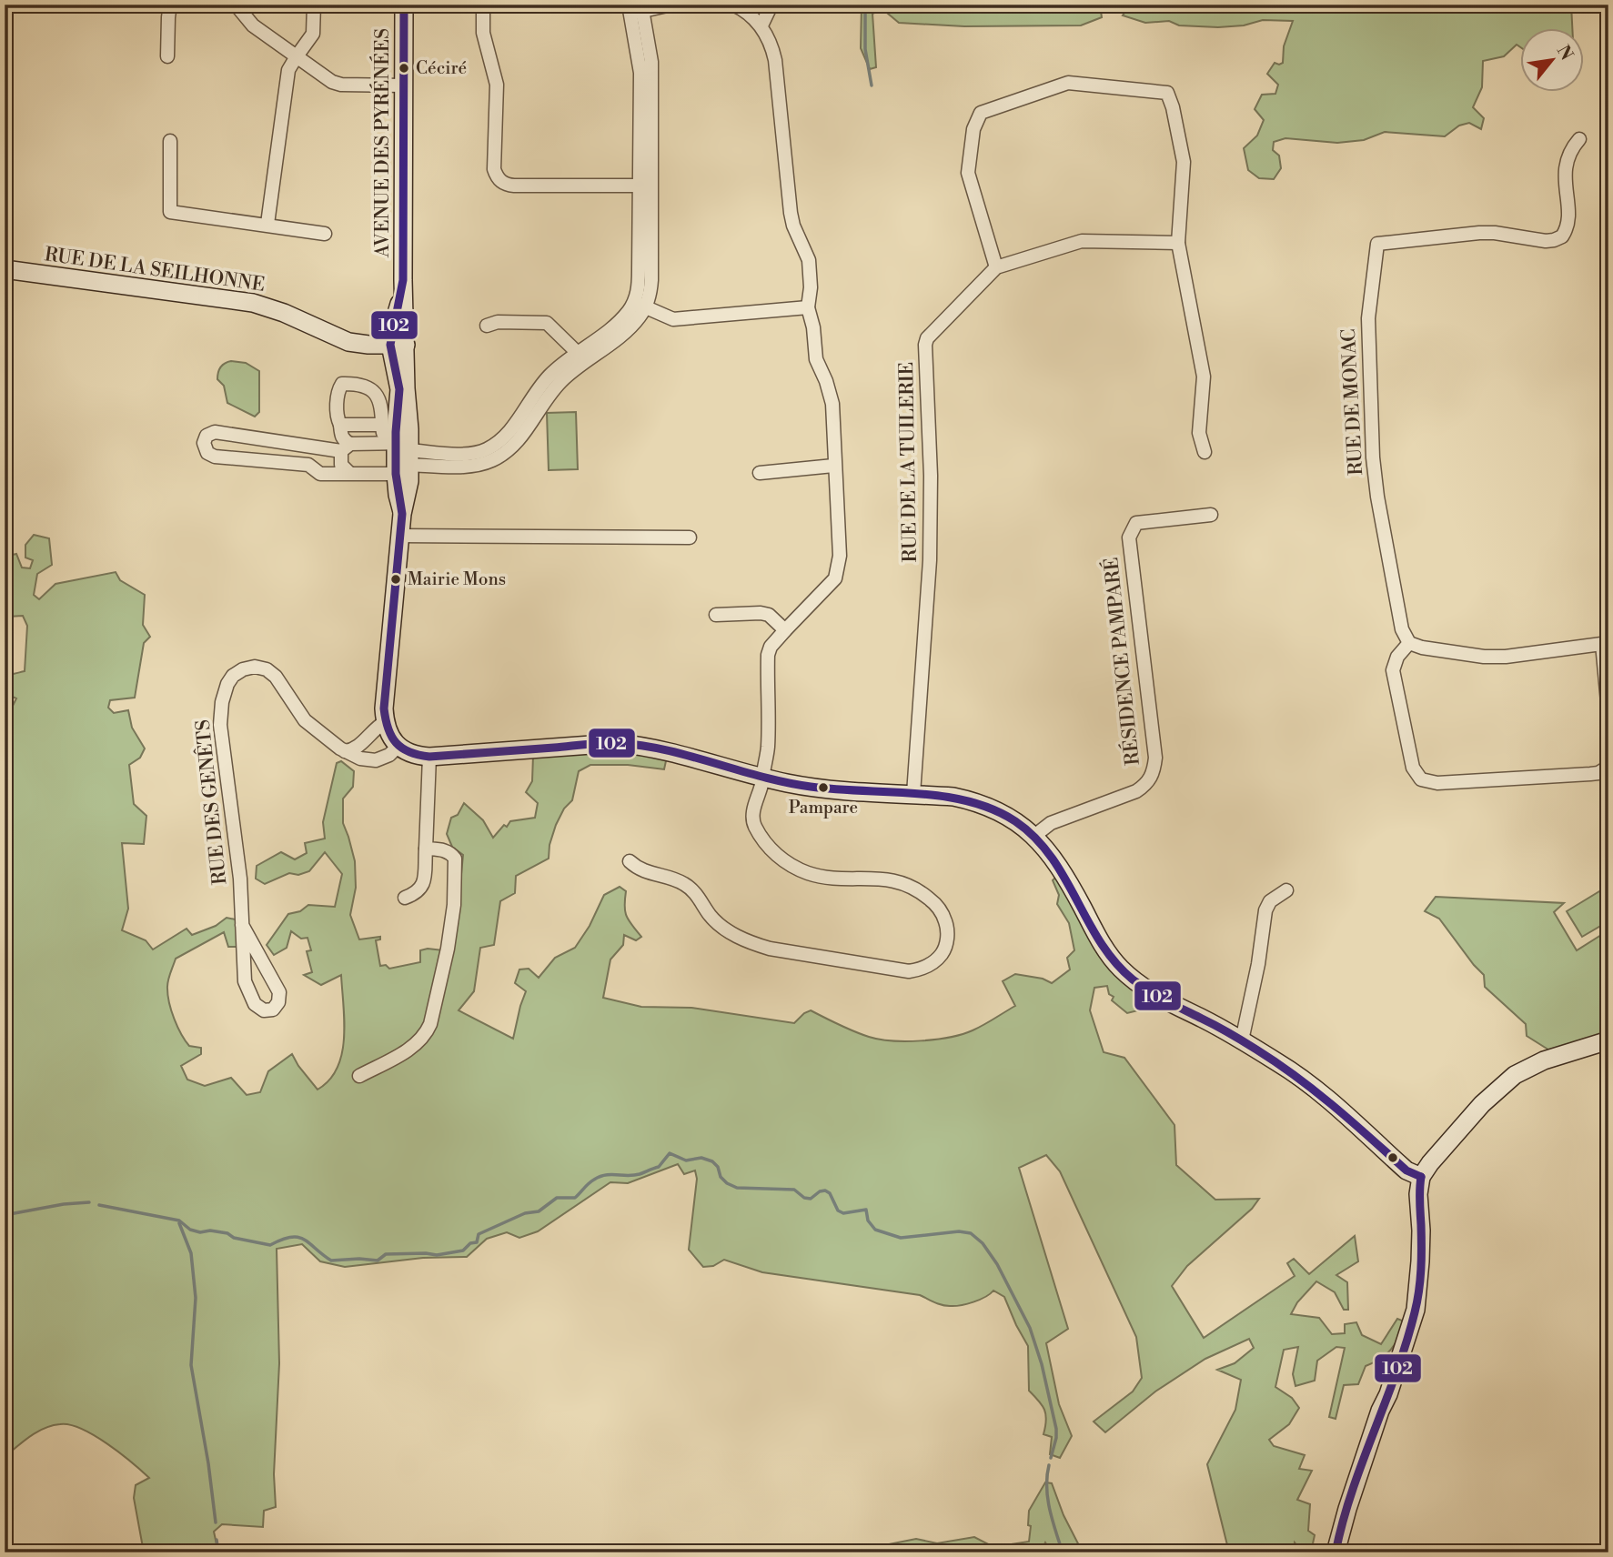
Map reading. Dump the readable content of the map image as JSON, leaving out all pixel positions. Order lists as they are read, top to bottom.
{
  "streets": {
    "street": [
      "AVENUE DES PYRÉNÉES",
      "RUE DE LA SEILHONNE",
      "RUE DE MONAC",
      "RUE DE LA TUILERIE",
      "RÉSIDENCE PAMPARÉ",
      "RUE DES GENÊTS"
    ]
  },
  "crossings": [
    ["AVENUE DES PYRÉNÉES", "RUE DE LA SEILHONNE"]
  ],
  "places": ["Céciré", "Mairie Mons", "Pampare"],
  "lines": ["transit line 102"],
  "north": "top right"
}
